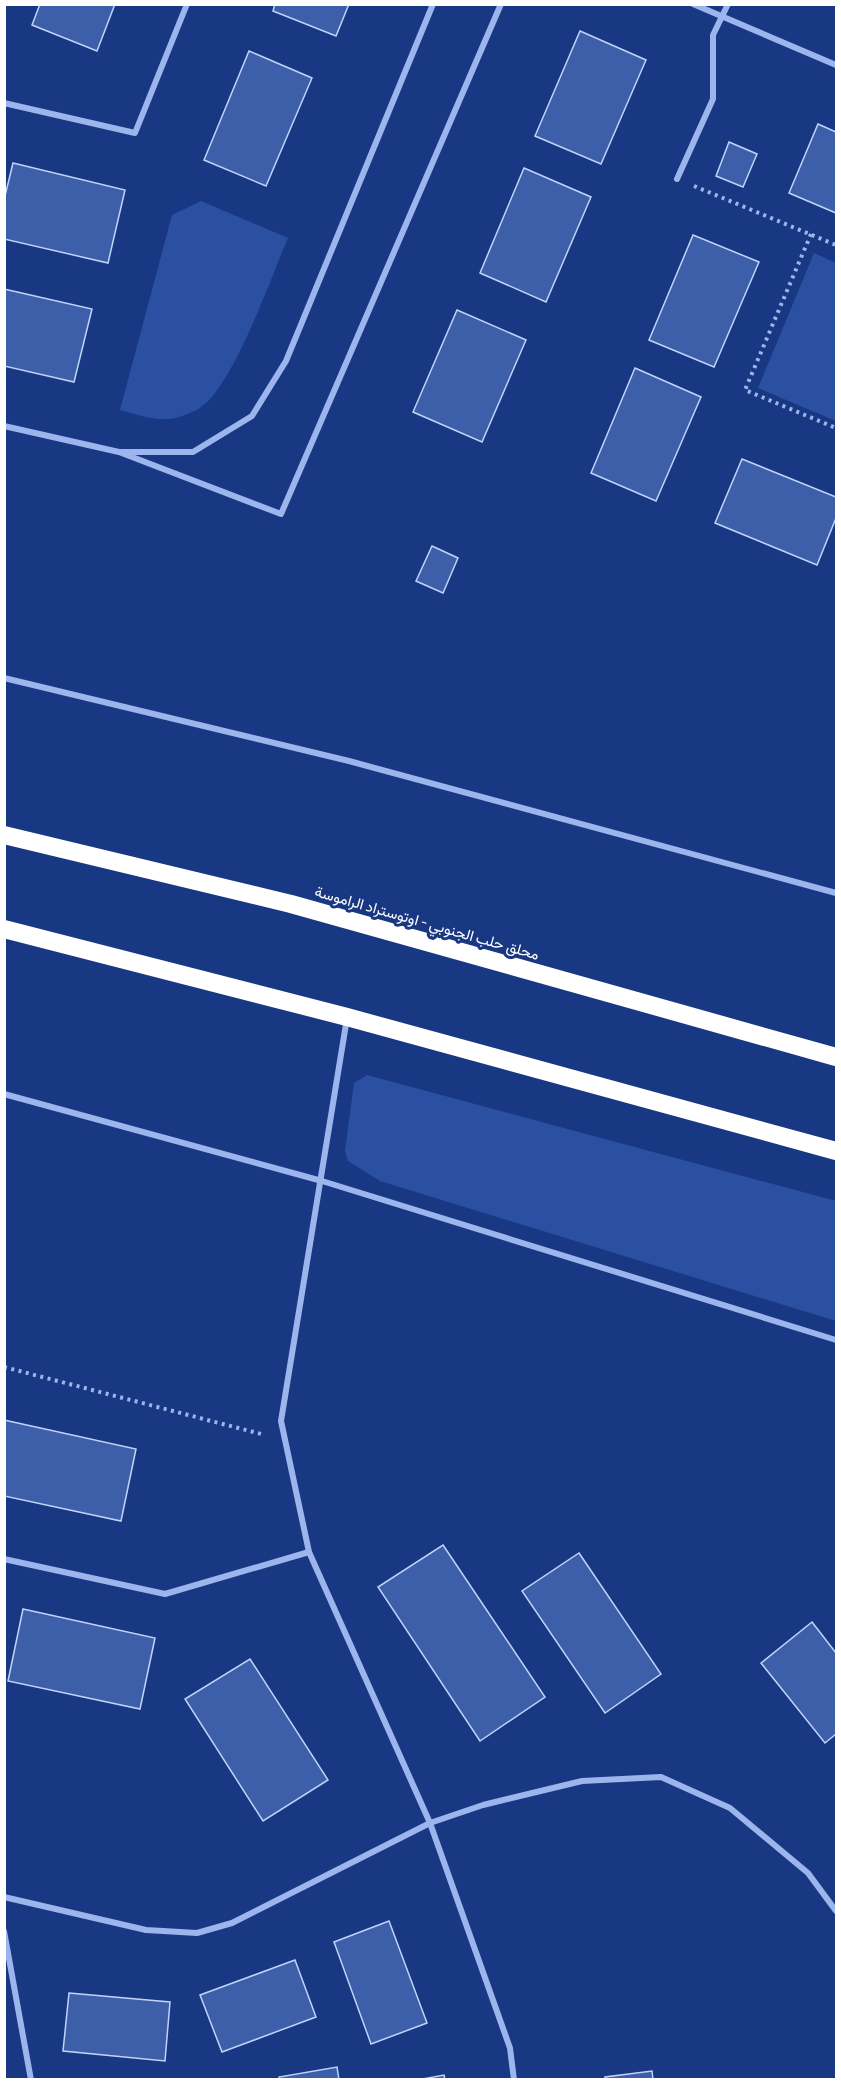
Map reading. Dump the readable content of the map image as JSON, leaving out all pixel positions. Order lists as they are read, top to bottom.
{
  "streets": {
    "highway": ["محلق حلب الجنوبي - اوتوستراد الراموسة"]
  }
}
